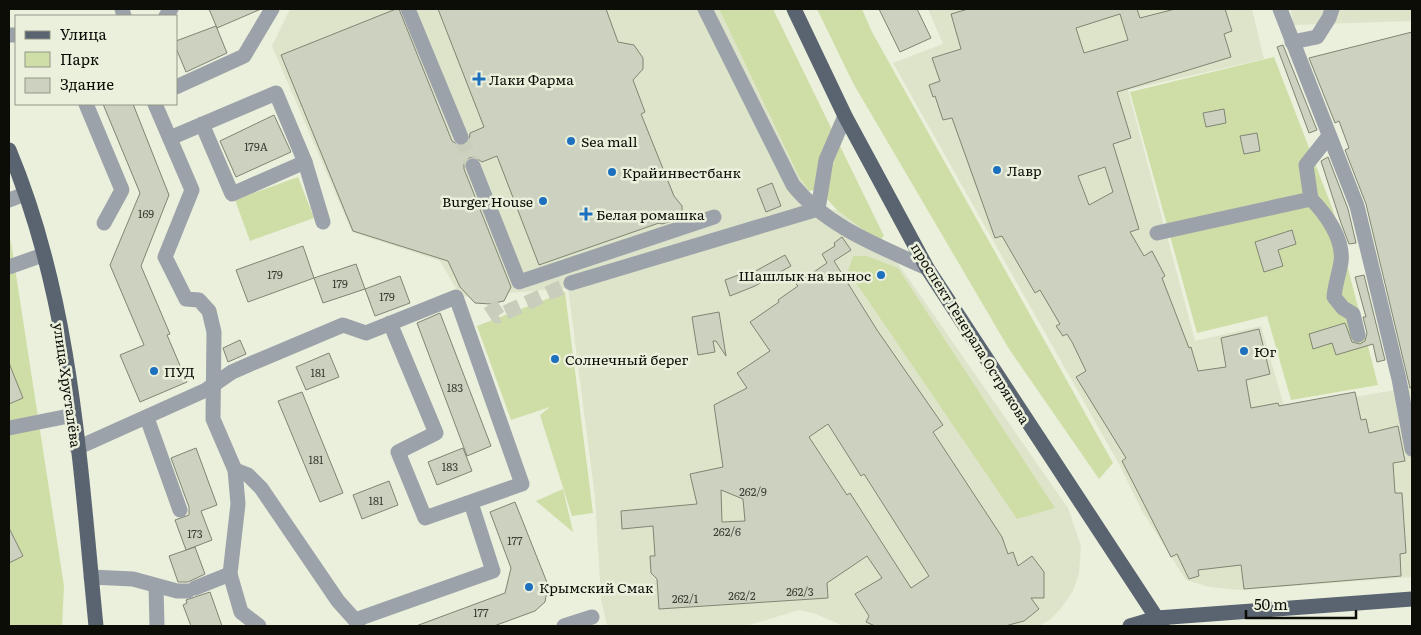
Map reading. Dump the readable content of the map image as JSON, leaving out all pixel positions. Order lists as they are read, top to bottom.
{
  "streets": {
    "main road": ["проспект Генерала Острякова", "улица Хрусталёва"]
  },
  "places": {
    "health": ["Лаки Фарма", "Белая ромашка"],
    "other": [
      "Sea mall",
      "Лавр",
      "Крайинвестбанк",
      "Burger House",
      "Шашлык на вынос",
      "Юг",
      "Солнечный берег",
      "ПУД",
      "Крымский Смак"
    ]
  },
  "house_numbers": [
    "179А",
    "169",
    "179",
    "179",
    "179",
    "181",
    "183",
    "181",
    "183",
    "262/9",
    "181",
    "262/6",
    "173",
    "177",
    "262/3",
    "262/2",
    "262/1",
    "177"
  ],
  "legend": ["Улица", "Парк", "Здание"],
  "scale_bar": "50 m"
}
